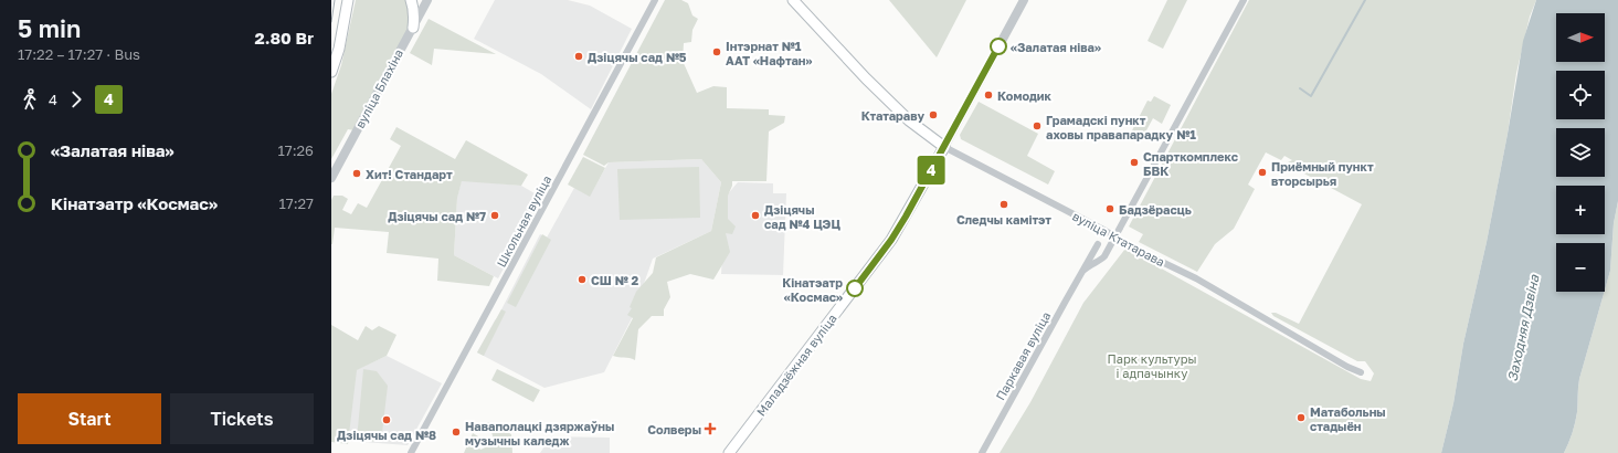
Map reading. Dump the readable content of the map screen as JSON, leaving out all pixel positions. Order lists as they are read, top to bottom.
{
  "streets": {
    "main road": ["вуліца Ктатарава", "Маладзёжная вуліца"],
    "street": ["вуліца Блахіна", "Школьная вуліца", "Паркавая вуліца"]
  },
  "crossings": [
    ["вуліца Ктатарава", "Паркавая вуліца"],
    ["вуліца Ктатарава", "Маладзёжная вуліца"]
  ],
  "water": ["Заходняя Дзвіна"],
  "parks": ["Парк культуры і адпачынку"],
  "places": {
    "other": [
      "«Залатая ніва»",
      "Інтэрнат №1 ААТ «Нафтан»",
      "Дзіцячы сад №5",
      "Комодик",
      "Ктатараву",
      "Грамадскі пункт аховы правапарадку №1",
      "Спарткомплекс БВК",
      "Приёмный пункт вторсырья",
      "Хит! Стандарт",
      "Следчы камітэт",
      "Бадзёрасць",
      "Дзіцячы сад №7",
      "Дзіцячы сад №4 ЦЭЦ",
      "СШ № 2",
      "Кінатэатр «Космас»",
      "Матабольны стадыён",
      "Дзіцячы сад №8",
      "Наваполацкі дзяржаўны музычны каледж"
    ],
    "health": ["Солверы"]
  },
  "lines": ["bus line 4"],
  "north": "right",
  "page": {
    "heading": ["5 min", "17:22 – 17:27 · Bus", "2.80 Br"],
    "on_map": "4",
    "map_buttons": ["+", "−"],
    "legs": ["4", "4"],
    "list": [
      {
        "name": "«Залатая ніва»",
        "value": "17:26"
      },
      {
        "name": "Кінатэатр «Космас»",
        "value": "17:27"
      }
    ],
    "buttons": ["Start", "Tickets"]
  }
}
